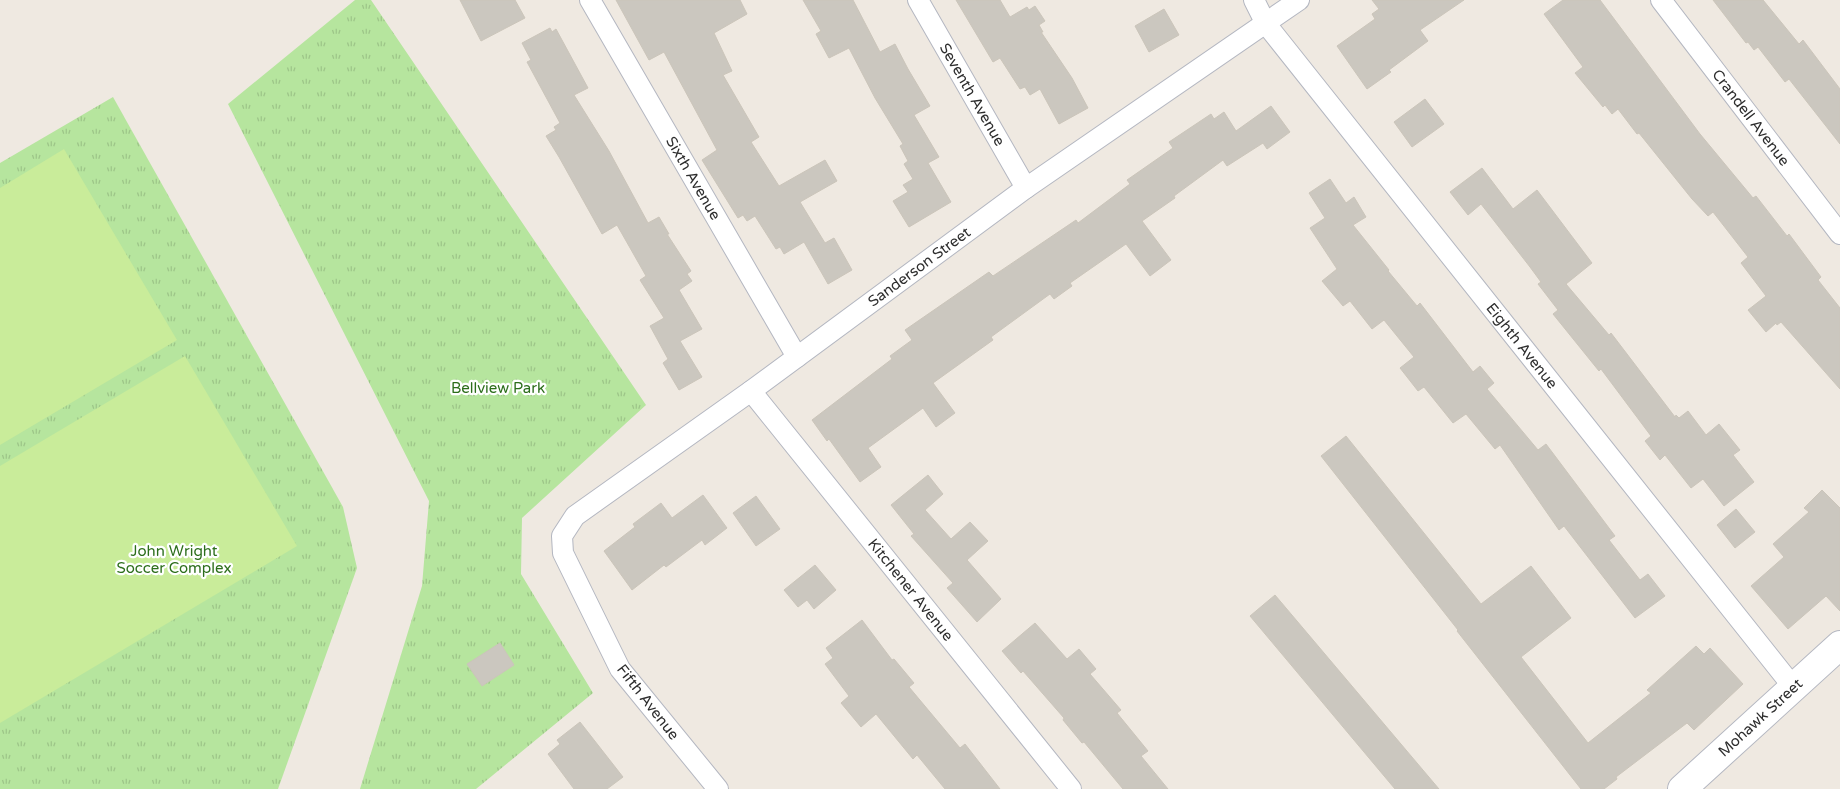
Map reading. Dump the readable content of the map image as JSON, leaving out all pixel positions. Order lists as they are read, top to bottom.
{
  "streets": {
    "street": [
      "Seventh Avenue",
      "Crandell Avenue",
      "Sixth Avenue",
      "Sanderson Street",
      "Eighth Avenue",
      "Kitchener Avenue",
      "Fifth Avenue",
      "Mohawk Street"
    ]
  },
  "crossings": [
    ["Seventh Avenue", "Sanderson Street"],
    ["Sixth Avenue", "Sanderson Street"],
    ["Sanderson Street", "Eighth Avenue"],
    ["Sanderson Street", "Kitchener Avenue"],
    ["Sanderson Street", "Fifth Avenue"],
    ["Eighth Avenue", "Mohawk Street"]
  ],
  "parks": ["Bellview Park", "John Wright Soccer Complex"]
}
